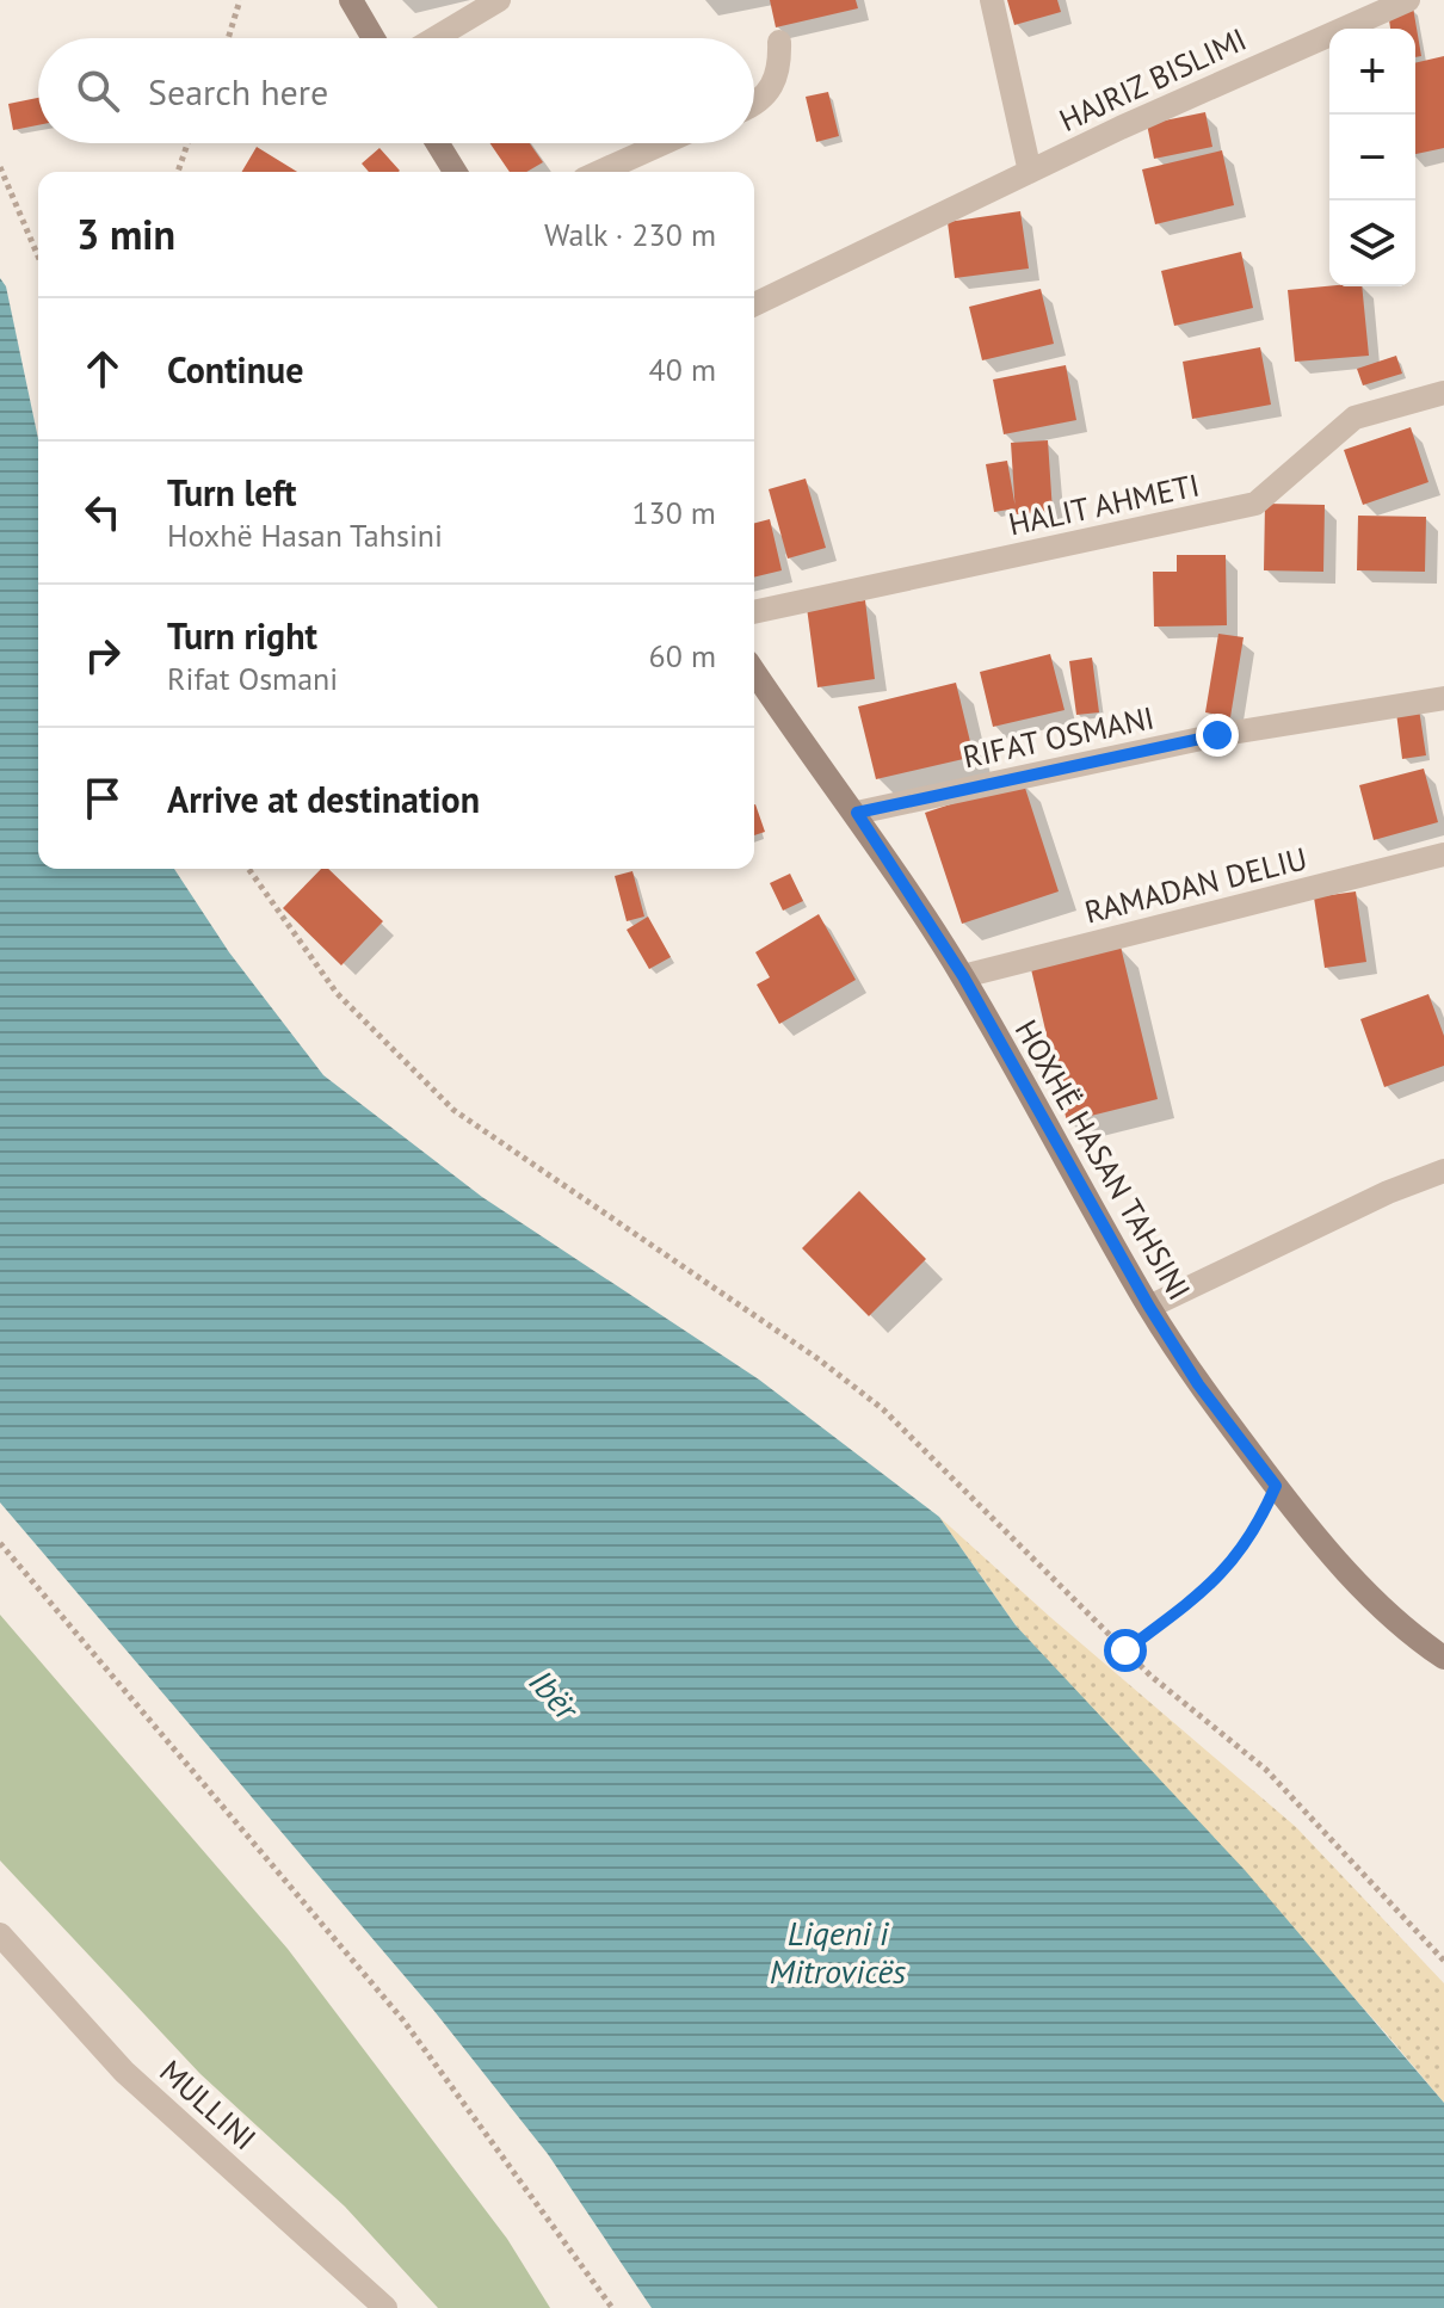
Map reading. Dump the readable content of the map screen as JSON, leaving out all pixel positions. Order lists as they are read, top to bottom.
{
  "streets": {
    "street": [
      "HAJRIZ BISLIMI",
      "HALIT AHMETI",
      "RIFAT OSMANI",
      "RAMADAN DELIU",
      "HOXHË HASAN TAHSINI",
      "MULLINI"
    ]
  },
  "crossings": [
    ["RIFAT OSMANI", "HOXHË HASAN TAHSINI"],
    ["RAMADAN DELIU", "HOXHË HASAN TAHSINI"]
  ],
  "water": ["Ibër", "Liqeni i Mitrovicës"],
  "page": {
    "map_buttons": ["+", "−"],
    "search": "Search here",
    "heading": ["3 min", "Walk · 230 m"],
    "list": [
      ["Continue", "40 m"],
      ["Turn left", "Hoxhë Hasan Tahsini", "130 m"],
      ["Turn right", "Rifat Osmani", "60 m"],
      "Arrive at destination"
    ]
  }
}
